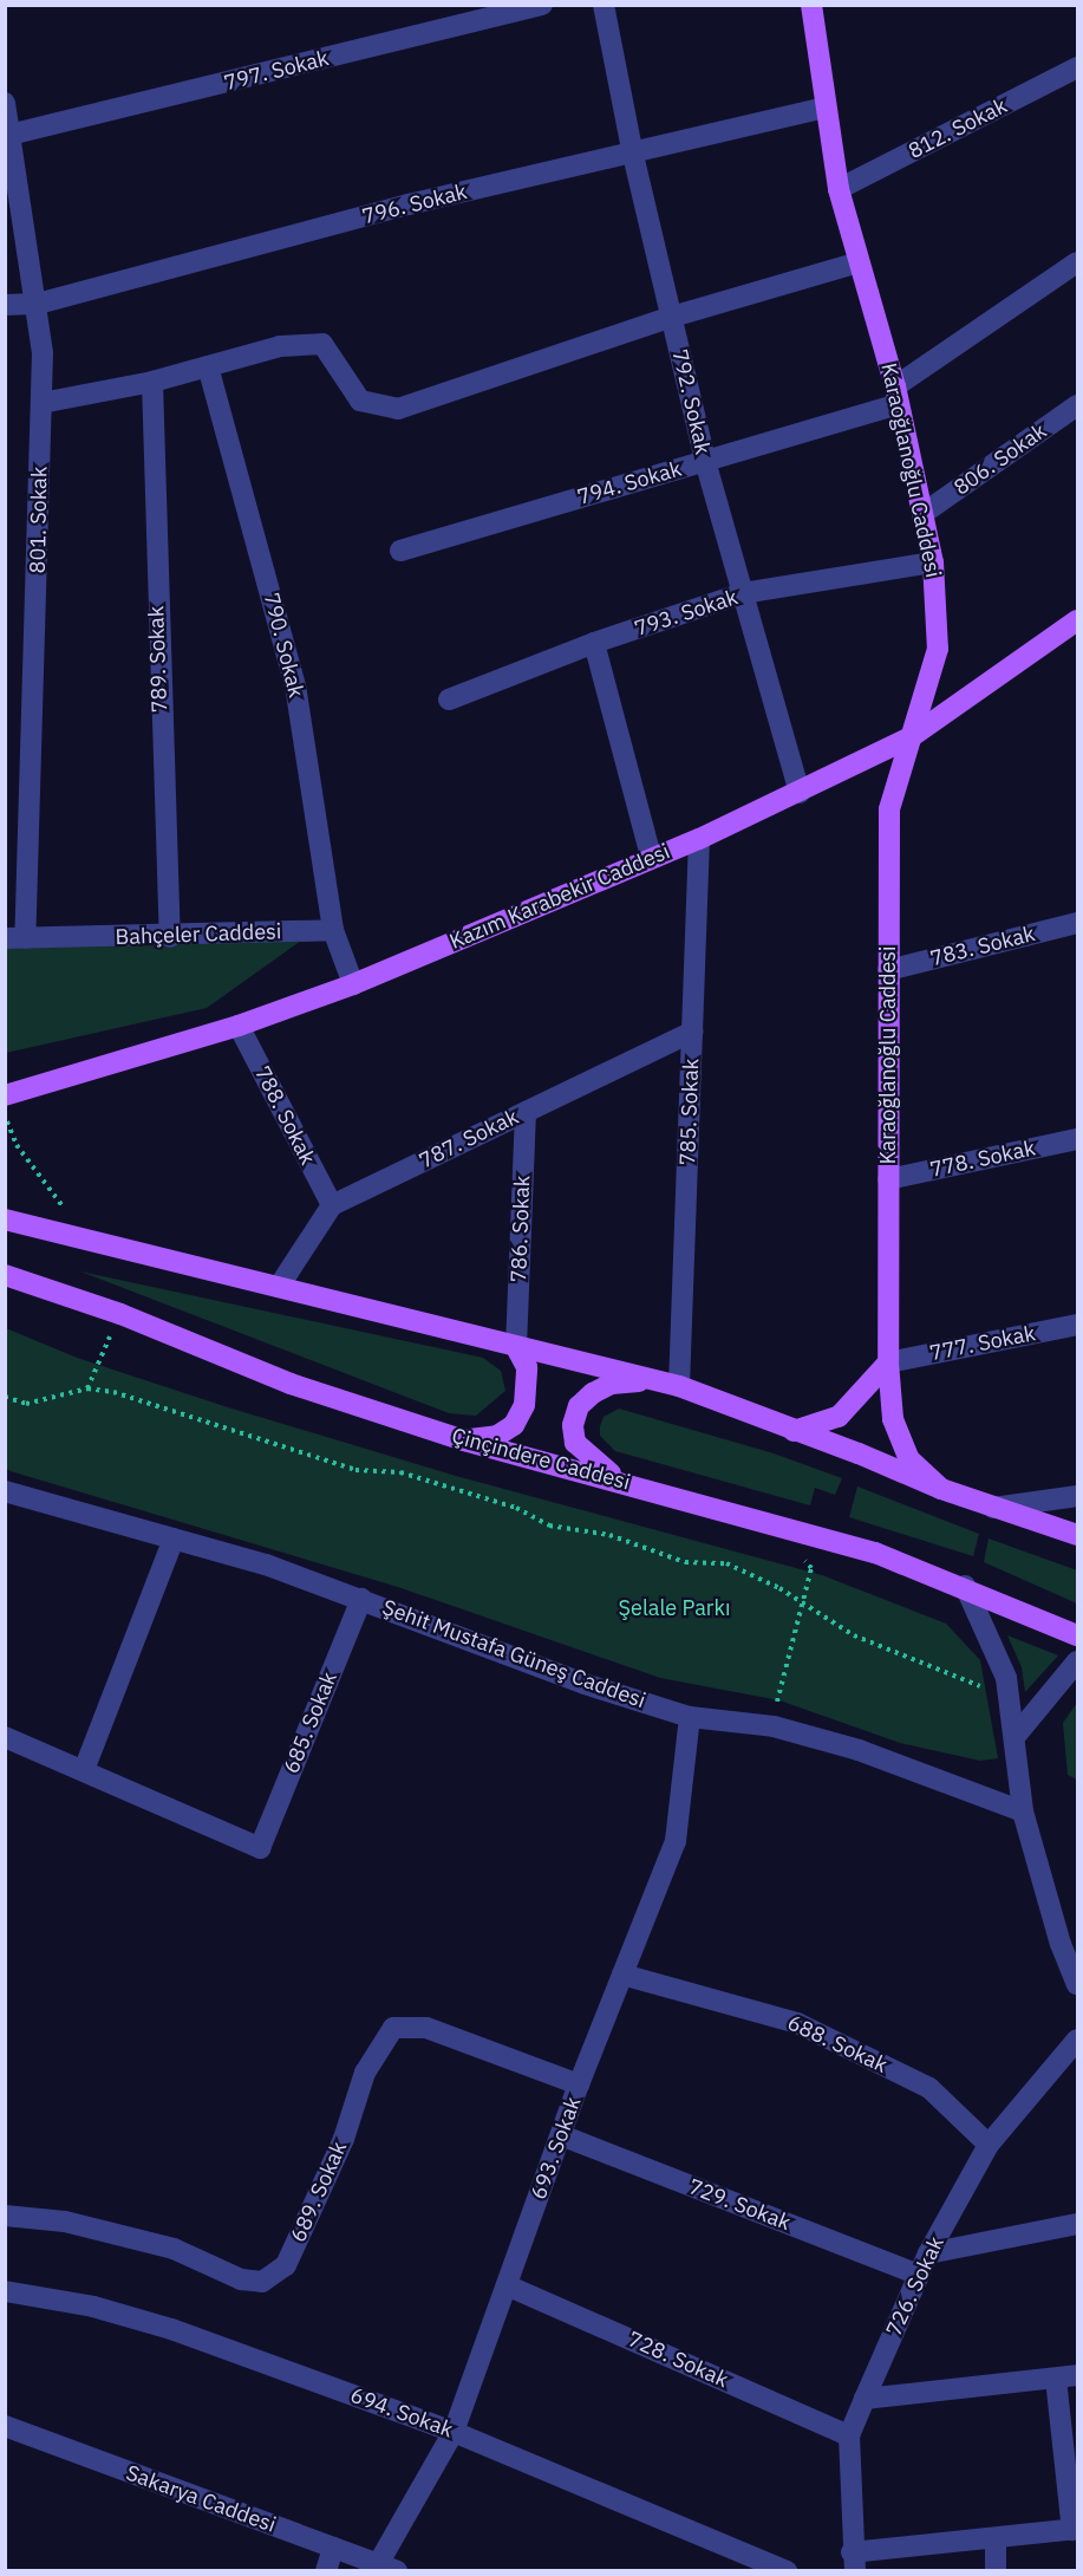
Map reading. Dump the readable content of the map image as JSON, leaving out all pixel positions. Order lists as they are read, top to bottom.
{
  "streets": {
    "main road": ["Karaoğlanoğlu Caddesi", "Kazım Karabekir Caddesi", "Çinçindere Caddesi"],
    "street": [
      "797. Sokak",
      "812. Sokak",
      "796. Sokak",
      "792. Sokak",
      "806. Sokak",
      "794. Sokak",
      "801. Sokak",
      "793. Sokak",
      "790. Sokak",
      "789. Sokak",
      "Bahçeler Caddesi",
      "783. Sokak",
      "785. Sokak",
      "788. Sokak",
      "787. Sokak",
      "778. Sokak",
      "786. Sokak",
      "777. Sokak",
      "Şehit Mustafa Güneş Caddesi",
      "685. Sokak",
      "688. Sokak",
      "693. Sokak",
      "689. Sokak",
      "729. Sokak",
      "726. Sokak",
      "728. Sokak",
      "694. Sokak",
      "Sakarya Caddesi"
    ]
  },
  "crossings": [
    ["797. Sokak", "801. Sokak"],
    ["812. Sokak", "Karaoğlanoğlu Caddesi"],
    ["796. Sokak", "792. Sokak"],
    ["796. Sokak", "Karaoğlanoğlu Caddesi"],
    ["796. Sokak", "801. Sokak"],
    ["792. Sokak", "794. Sokak"],
    ["792. Sokak", "793. Sokak"],
    ["792. Sokak", "Kazım Karabekir Caddesi"],
    ["806. Sokak", "Karaoğlanoğlu Caddesi"],
    ["Karaoğlanoğlu Caddesi", "794. Sokak"],
    ["Karaoğlanoğlu Caddesi", "793. Sokak"],
    ["Karaoğlanoğlu Caddesi", "Kazım Karabekir Caddesi"],
    ["Karaoğlanoğlu Caddesi", "783. Sokak"],
    ["Karaoğlanoğlu Caddesi", "778. Sokak"],
    ["Karaoğlanoğlu Caddesi", "777. Sokak"],
    ["801. Sokak", "Bahçeler Caddesi"],
    ["790. Sokak", "Bahçeler Caddesi"],
    ["789. Sokak", "Bahçeler Caddesi"],
    ["Kazım Karabekir Caddesi", "785. Sokak"],
    ["Kazım Karabekir Caddesi", "788. Sokak"],
    ["785. Sokak", "787. Sokak"],
    ["788. Sokak", "787. Sokak"],
    ["787. Sokak", "786. Sokak"],
    ["Şehit Mustafa Güneş Caddesi", "685. Sokak"],
    ["Şehit Mustafa Güneş Caddesi", "693. Sokak"],
    ["688. Sokak", "693. Sokak"],
    ["688. Sokak", "726. Sokak"],
    ["693. Sokak", "689. Sokak"],
    ["693. Sokak", "729. Sokak"],
    ["693. Sokak", "728. Sokak"],
    ["693. Sokak", "694. Sokak"],
    ["693. Sokak", "Sakarya Caddesi"],
    ["729. Sokak", "726. Sokak"],
    ["726. Sokak", "728. Sokak"]
  ],
  "parks": ["Şelale Parkı"]
}
